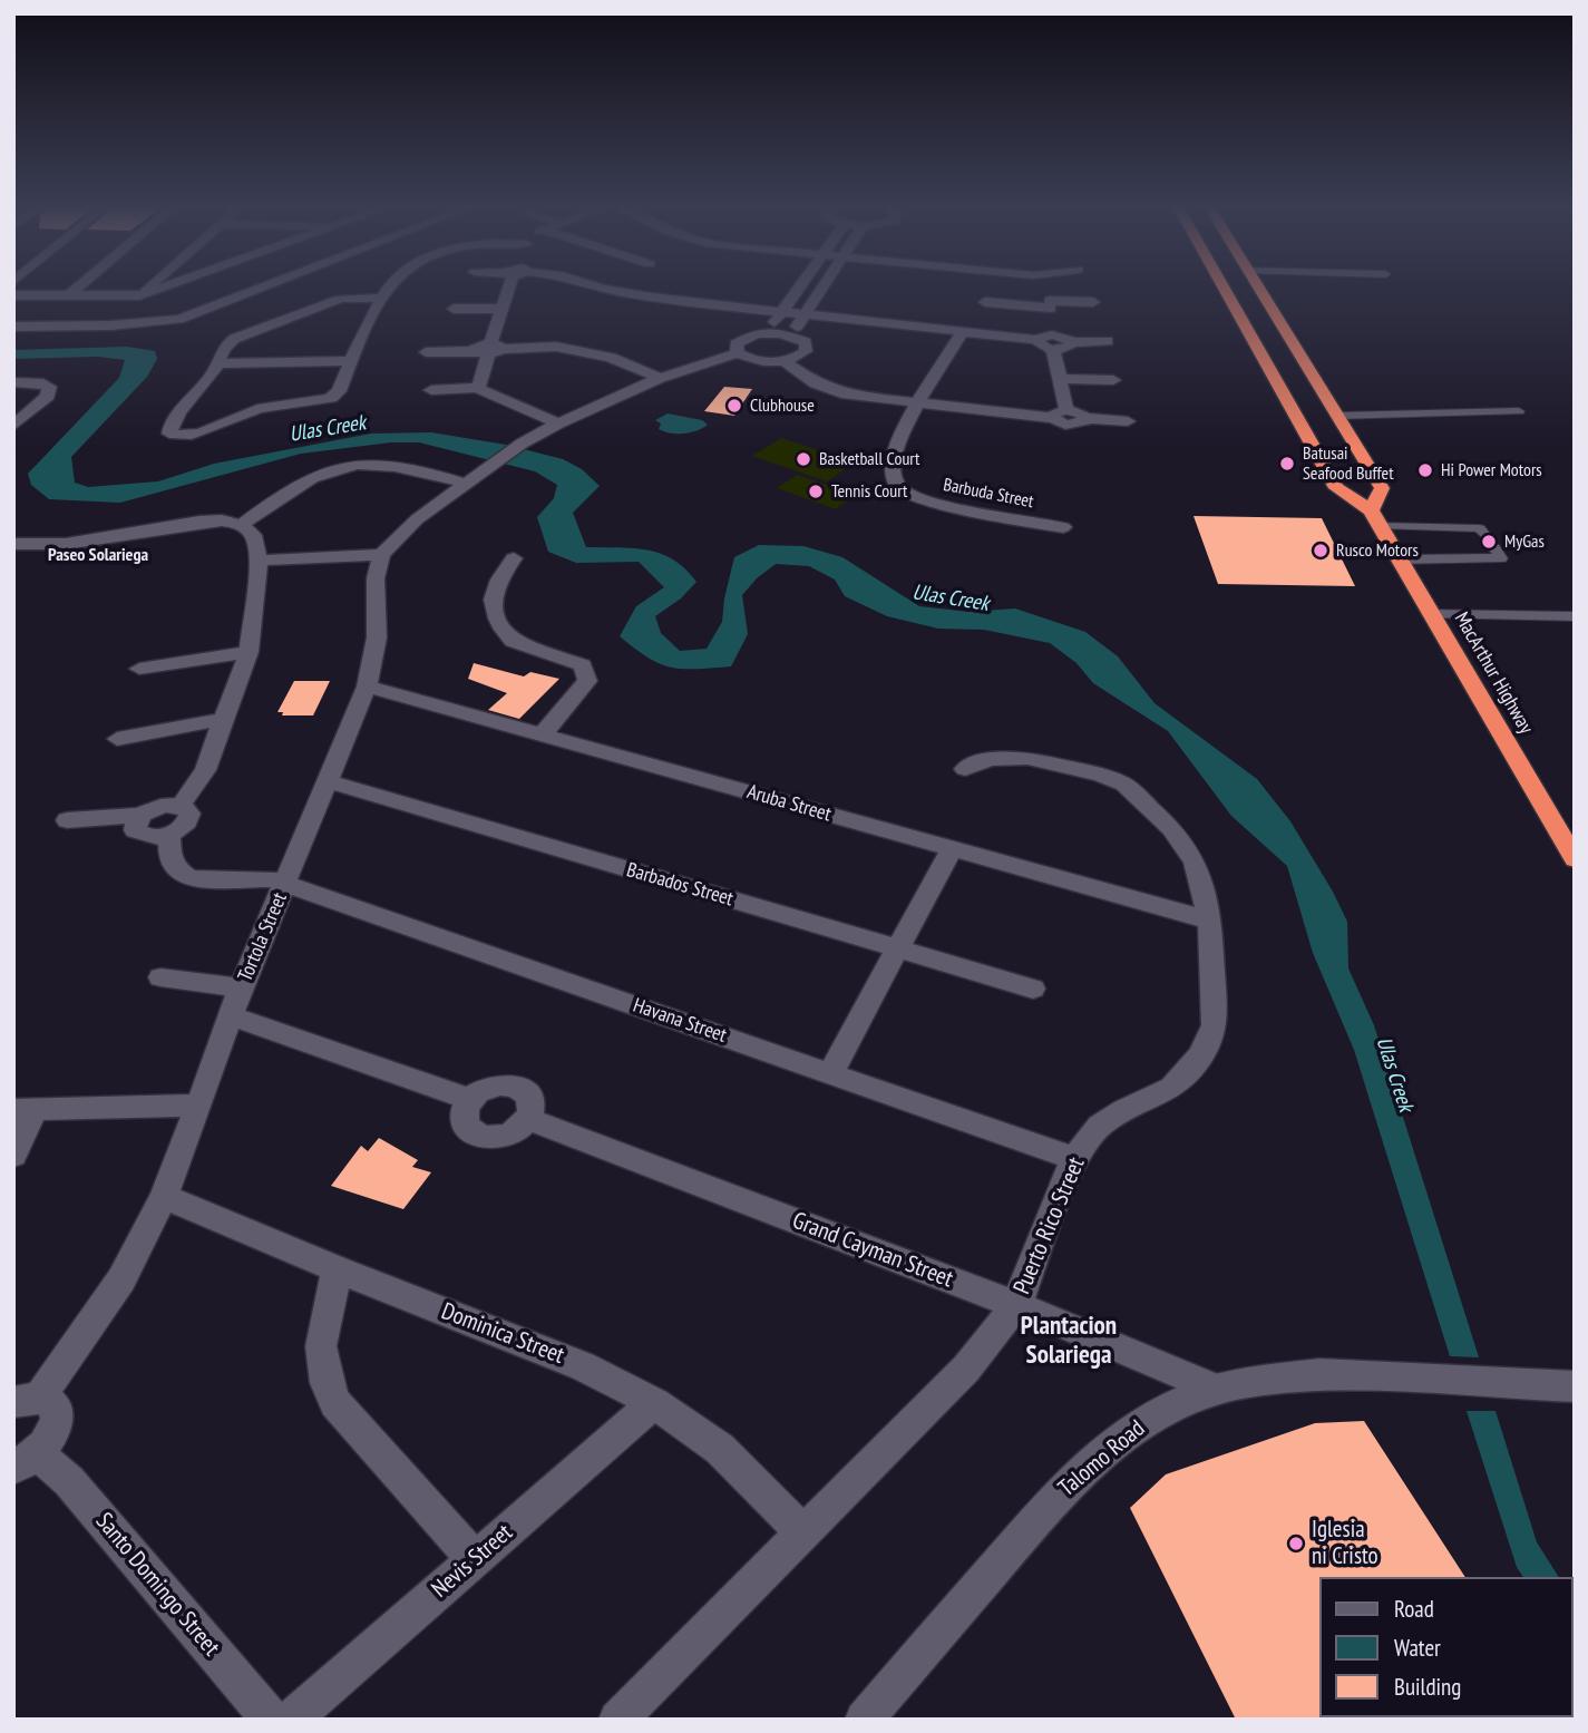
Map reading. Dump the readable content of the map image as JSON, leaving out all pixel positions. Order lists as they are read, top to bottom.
{
  "streets": {
    "highway": ["MacArthur Highway"],
    "street": [
      "Barbuda Street",
      "Aruba Street",
      "Barbados Street",
      "Tortola Street",
      "Havana Street",
      "Puerto Rico Street",
      "Grand Cayman Street",
      "Dominica Street",
      "Talomo Road",
      "Nevis Street",
      "Santo Domingo Street"
    ]
  },
  "crossings": [
    ["Aruba Street", "Tortola Street"],
    ["Aruba Street", "Puerto Rico Street"],
    ["Barbados Street", "Tortola Street"],
    ["Tortola Street", "Havana Street"],
    ["Tortola Street", "Dominica Street"],
    ["Havana Street", "Puerto Rico Street"],
    ["Puerto Rico Street", "Grand Cayman Street"],
    ["Puerto Rico Street", "Dominica Street"],
    ["Grand Cayman Street", "Talomo Road"],
    ["Dominica Street", "Nevis Street"]
  ],
  "districts": ["Paseo Solariega", "Plantacion Solariega"],
  "water": ["Ulas Creek"],
  "places": [
    "Clubhouse",
    "Basketball Court",
    "Batusai Seafood Buffet",
    "Hi Power Motors",
    "Tennis Court",
    "MyGas",
    "Rusco Motors",
    "Iglesia ni Cristo"
  ],
  "legend": ["Road", "Water", "Building"]
}
